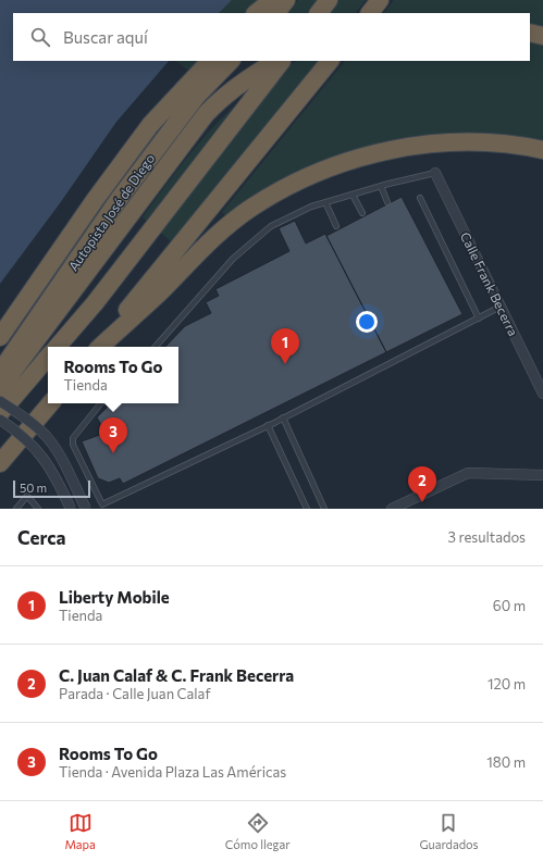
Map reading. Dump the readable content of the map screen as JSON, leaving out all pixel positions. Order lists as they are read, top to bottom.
{
  "streets": {
    "highway": ["Autopista José de Diego"],
    "street": ["Calle Frank Becerra"]
  },
  "scale_bar": "50 m",
  "page": {
    "search": "Buscar aquí",
    "pins": ["1", "3", "2"],
    "popup": ["Rooms To Go", "Tienda"],
    "scale": "50 m",
    "heading": ["Cerca", "3 resultados"],
    "list": [
      {
        "mark": "1",
        "name": "Liberty Mobile",
        "note": "Tienda",
        "value": "60 m"
      },
      {
        "mark": "2",
        "name": "C. Juan Calaf & C. Frank Becerra",
        "note": "Parada · Calle Juan Calaf",
        "value": "120 m"
      },
      {
        "mark": "3",
        "name": "Rooms To Go",
        "note": "Tienda · Avenida Plaza Las Américas",
        "value": "180 m"
      }
    ],
    "nav": ["Mapa", "Cómo llegar", "Guardados"]
  }
}
